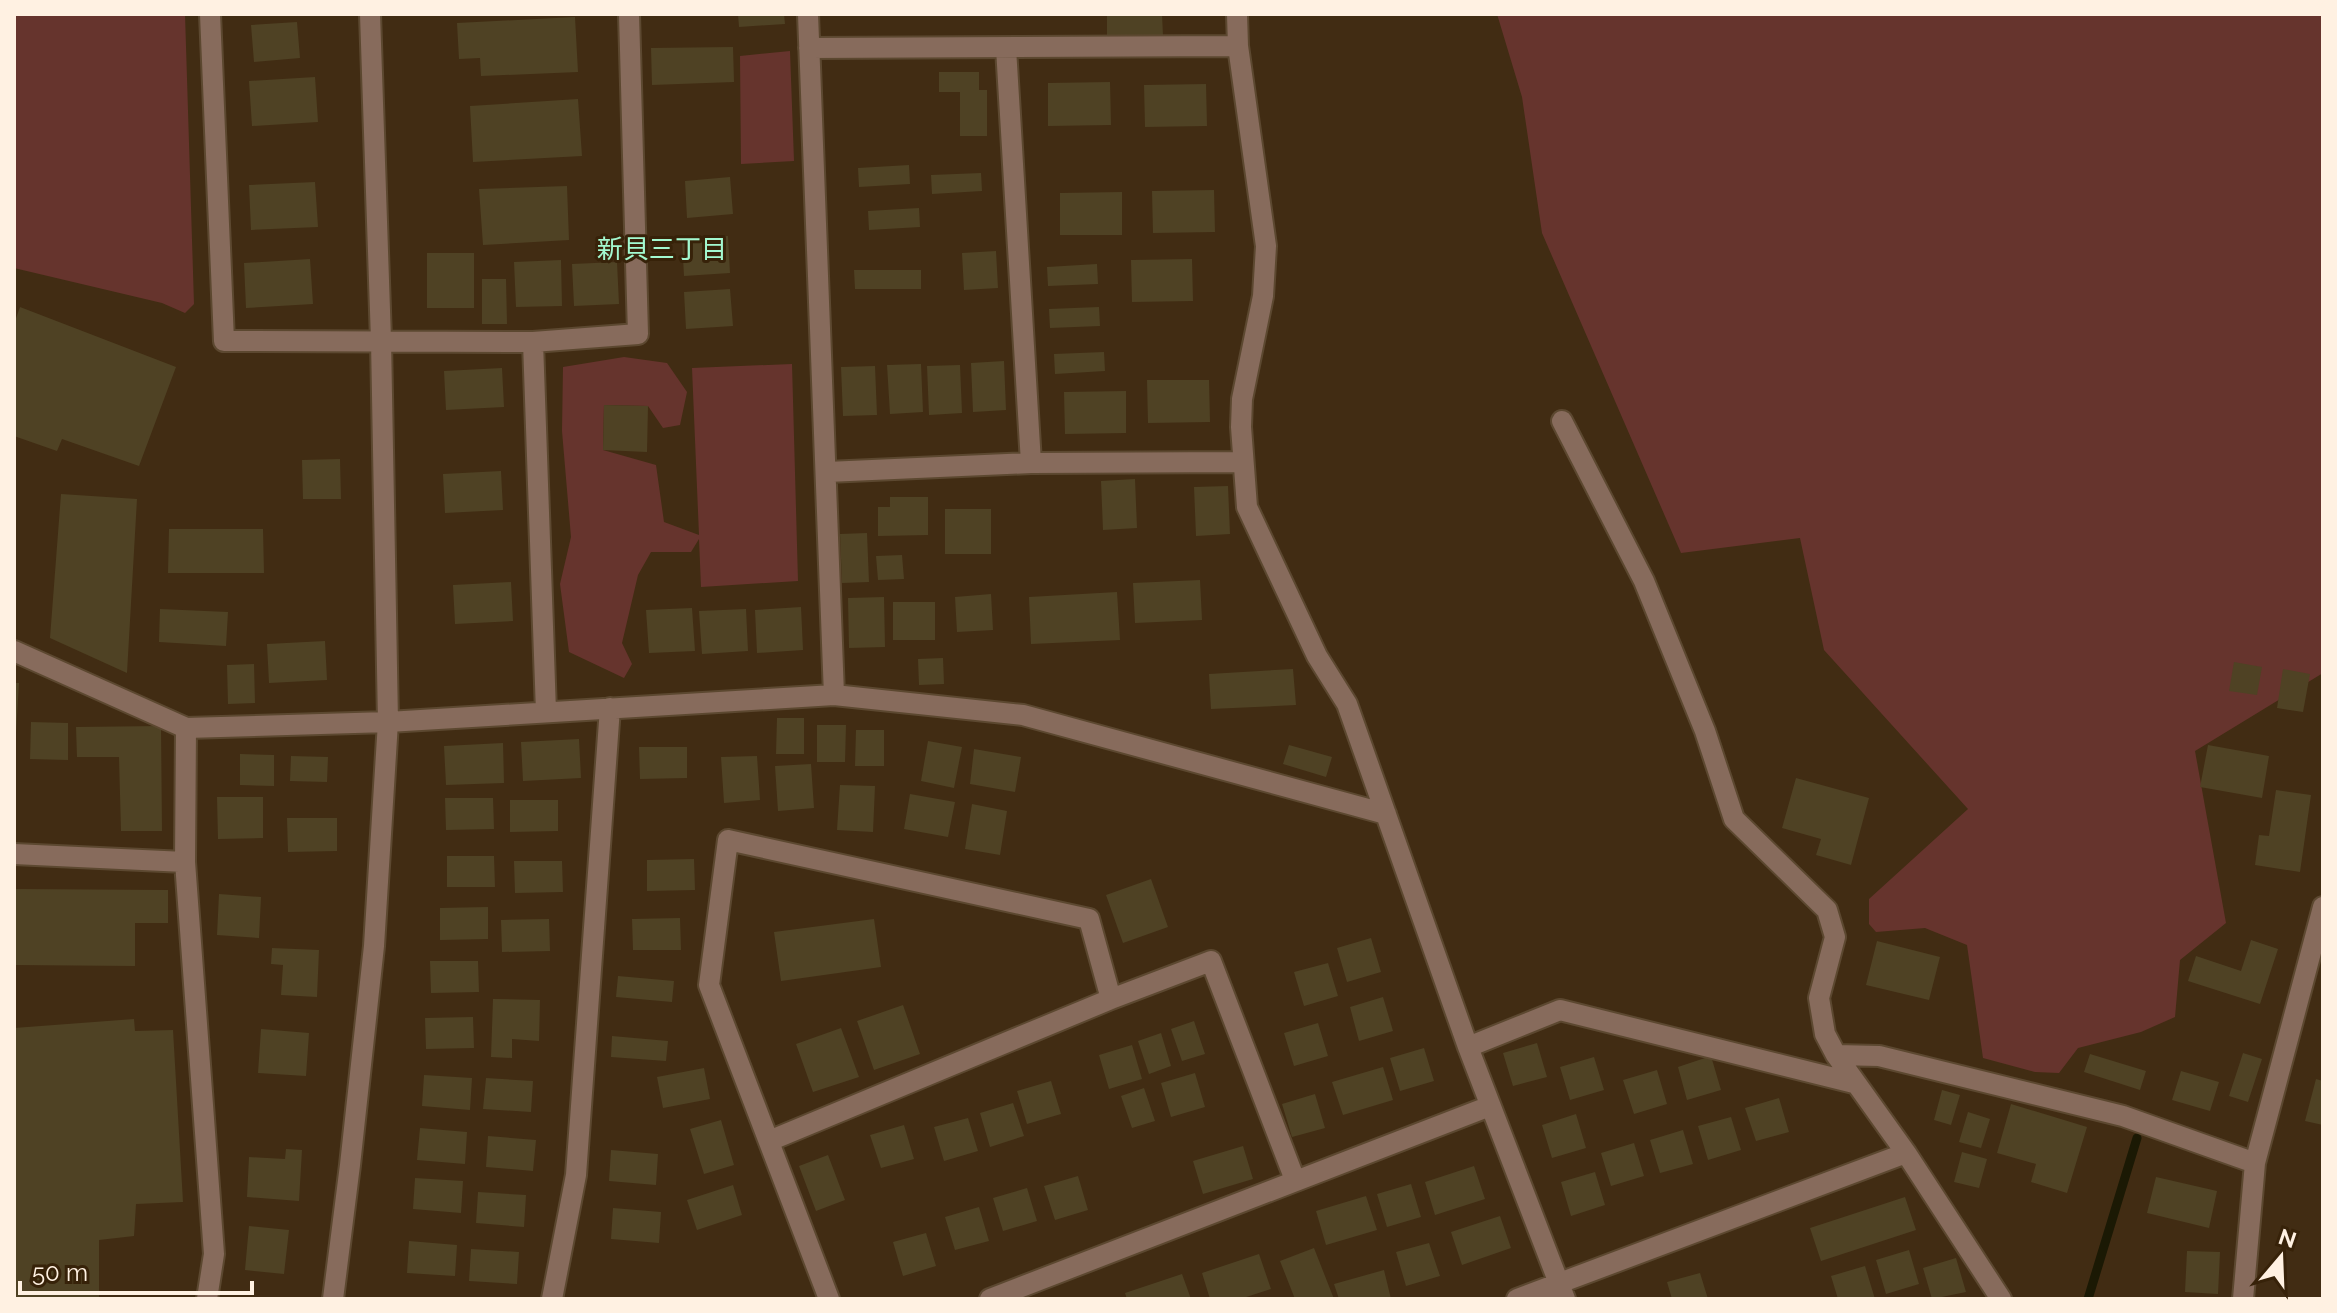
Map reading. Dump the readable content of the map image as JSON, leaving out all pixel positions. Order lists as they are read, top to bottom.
{
  "districts": ["新貝三丁目"],
  "scale_bar": "50 m",
  "north": "top"
}
